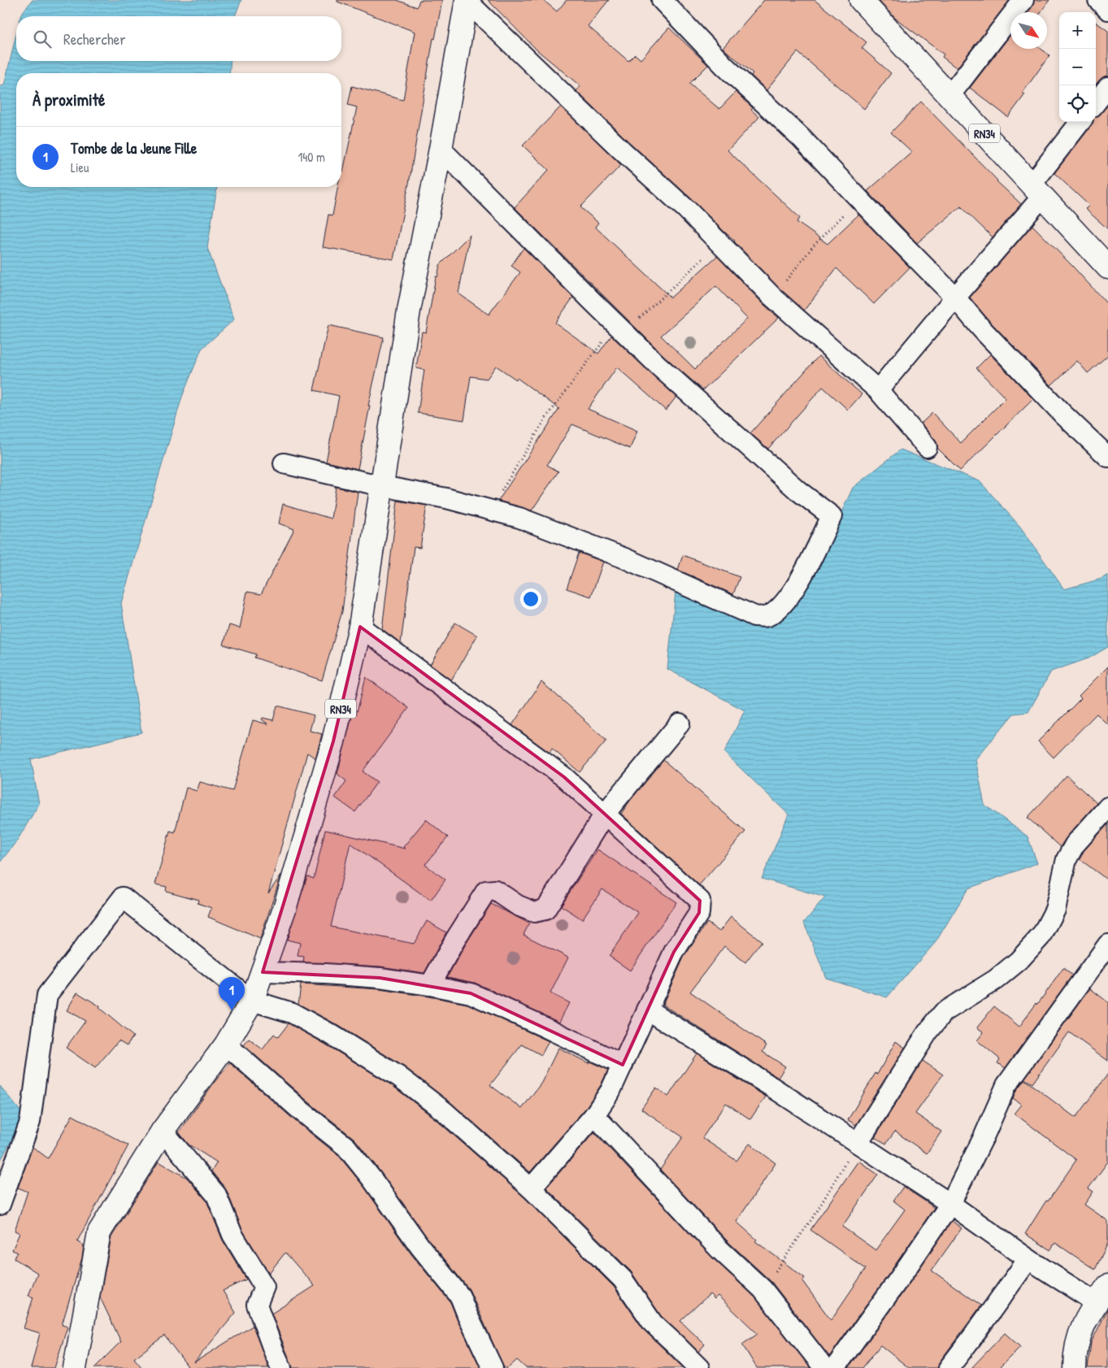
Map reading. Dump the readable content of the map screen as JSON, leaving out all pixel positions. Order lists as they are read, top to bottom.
{
  "streets": {
    "main road": ["RN34"]
  },
  "north": "bottom right",
  "page": {
    "map_buttons": ["+", "−"],
    "search": "Rechercher",
    "heading": "À proximité",
    "list": [
      {
        "mark": "1",
        "name": "Tombe de la Jeune Fille",
        "note": "Lieu",
        "value": "140 m"
      }
    ],
    "pins": "1"
  }
}
